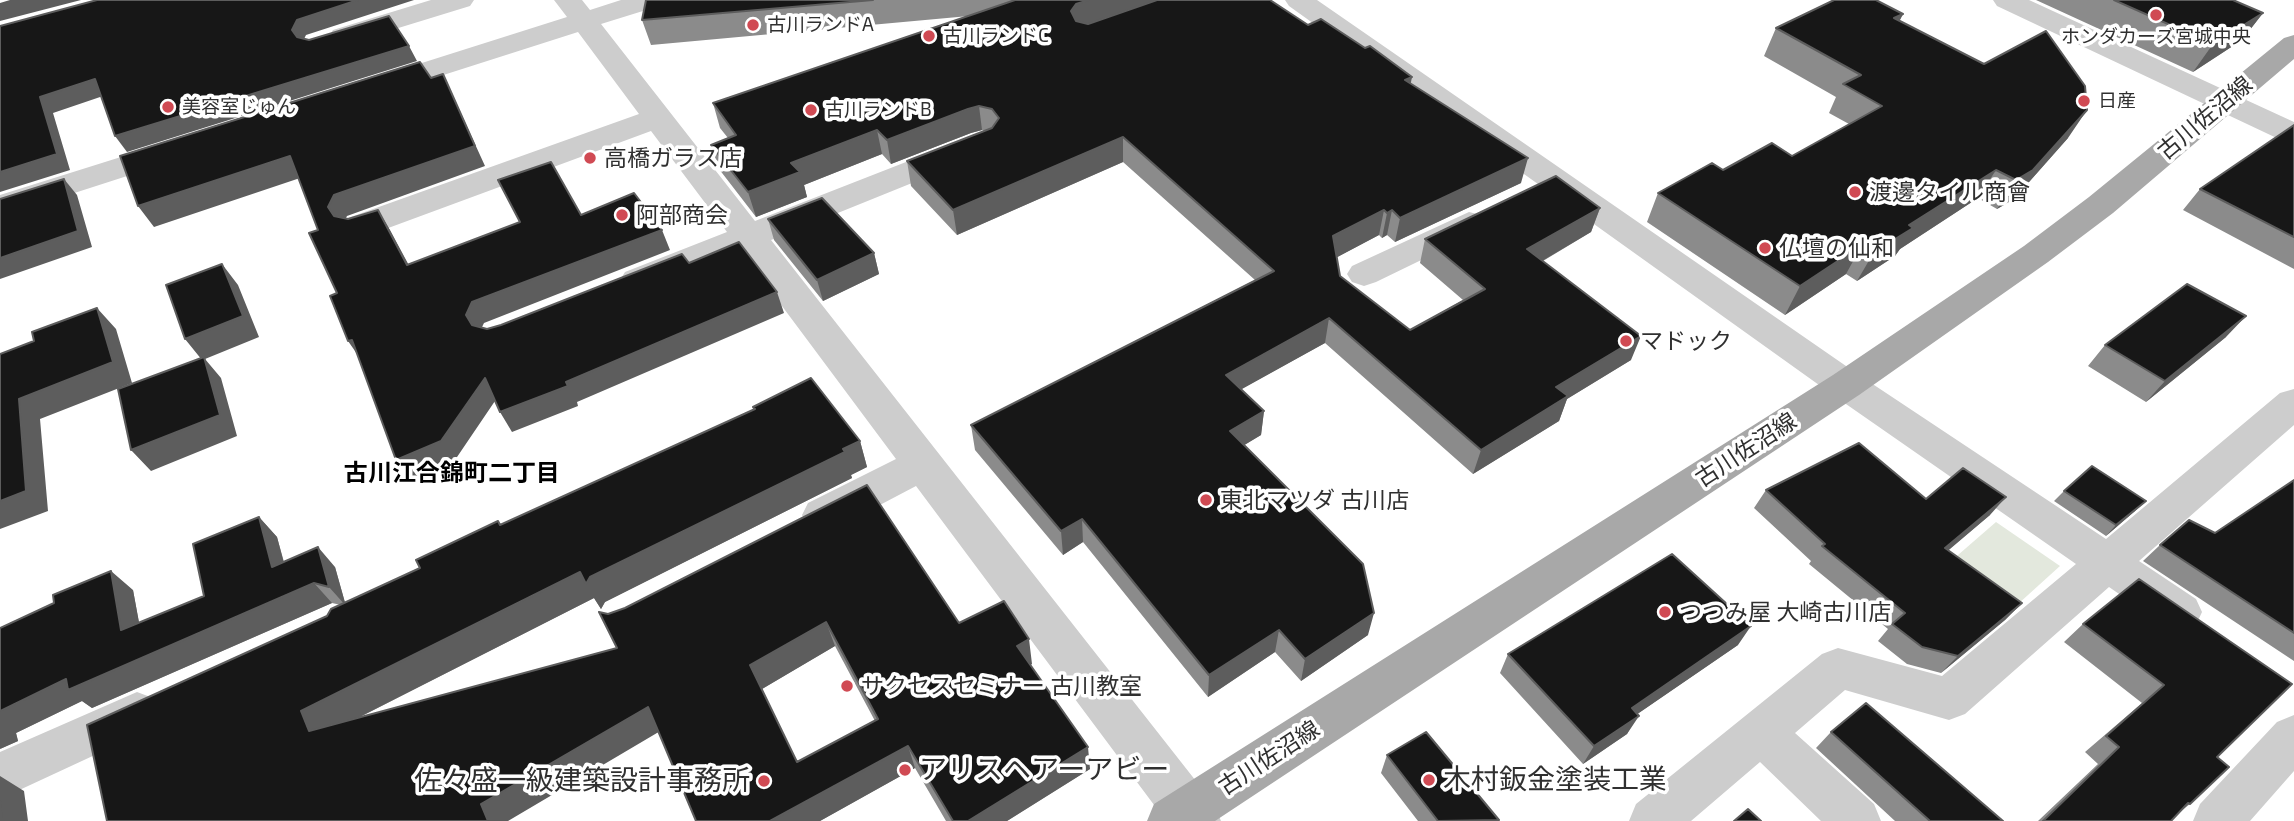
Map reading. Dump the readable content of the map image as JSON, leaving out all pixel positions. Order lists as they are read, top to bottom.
{
  "streets": {
    "main road": ["古川佐沼線"]
  },
  "districts": ["古川江合錦町二丁目"],
  "places": [
    "ホンダカーズ宮城中央",
    "古川ランドA",
    "古川ランドC",
    "日産",
    "美容室じゅん",
    "古川ランドB",
    "高橋ガラス店",
    "渡邊タイル商會",
    "阿部商会",
    "仏壇の仙和",
    "マドック",
    "東北マツダ 古川店",
    "つつみ屋 大崎古川店",
    "サクセスセミナー 古川教室",
    "アリスヘアーアビー",
    "木村鈑金塗装工業",
    "佐々盛一級建築設計事務所"
  ]
}
